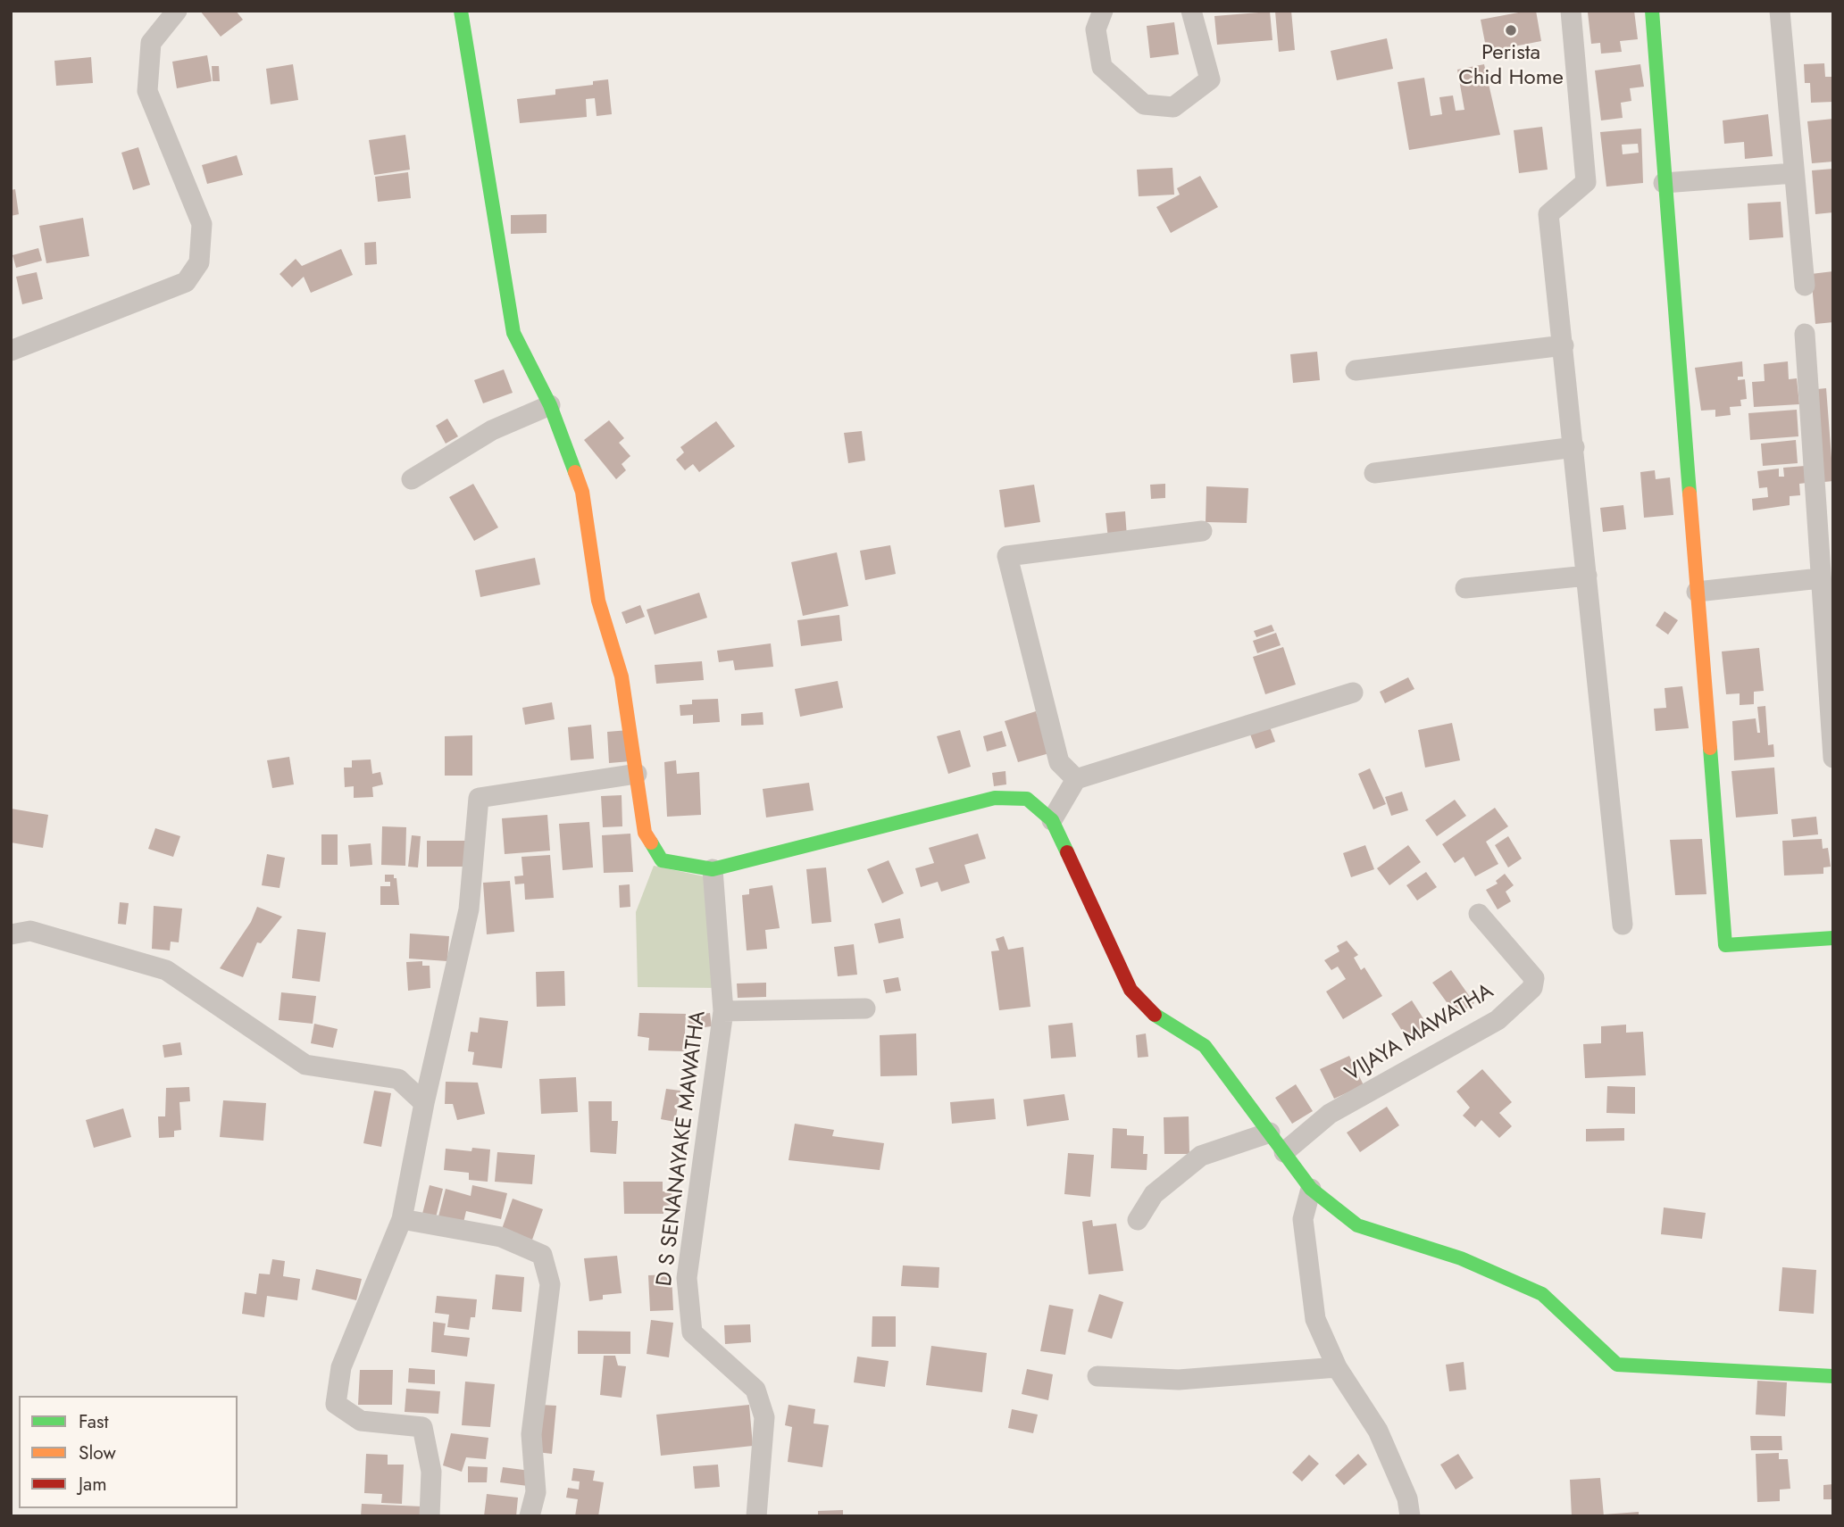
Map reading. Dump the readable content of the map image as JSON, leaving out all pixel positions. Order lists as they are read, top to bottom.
{
  "streets": {
    "street": ["VIJAYA MAWATHA", "D S SENANAYAKE MAWATHA"]
  },
  "places": ["Perista Chid Home"],
  "legend": ["Fast", "Slow", "Jam"]
}
